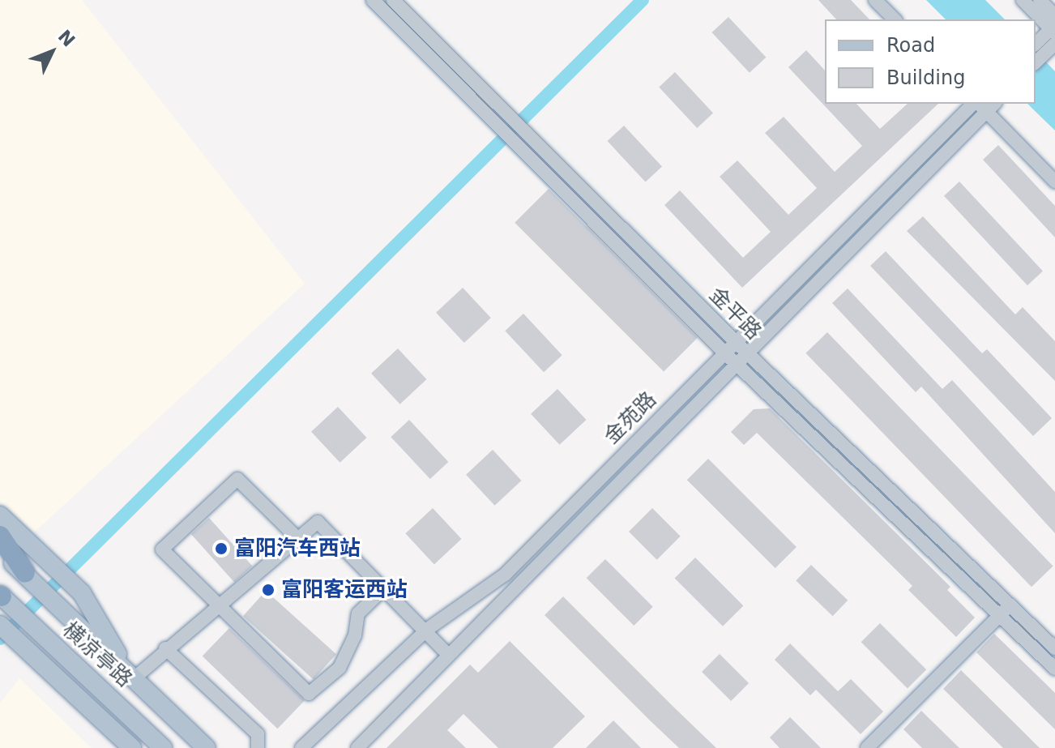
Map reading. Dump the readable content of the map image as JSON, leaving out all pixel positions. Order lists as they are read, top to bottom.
{
  "streets": {
    "main road": ["横凉亭路"],
    "street": ["金平路", "金苑路"]
  },
  "crossings": [
    ["金平路", "金苑路"]
  ],
  "places": ["富阳汽车西站", "富阳客运西站"],
  "legend": ["Road", "Building"],
  "north": "top right"
}
